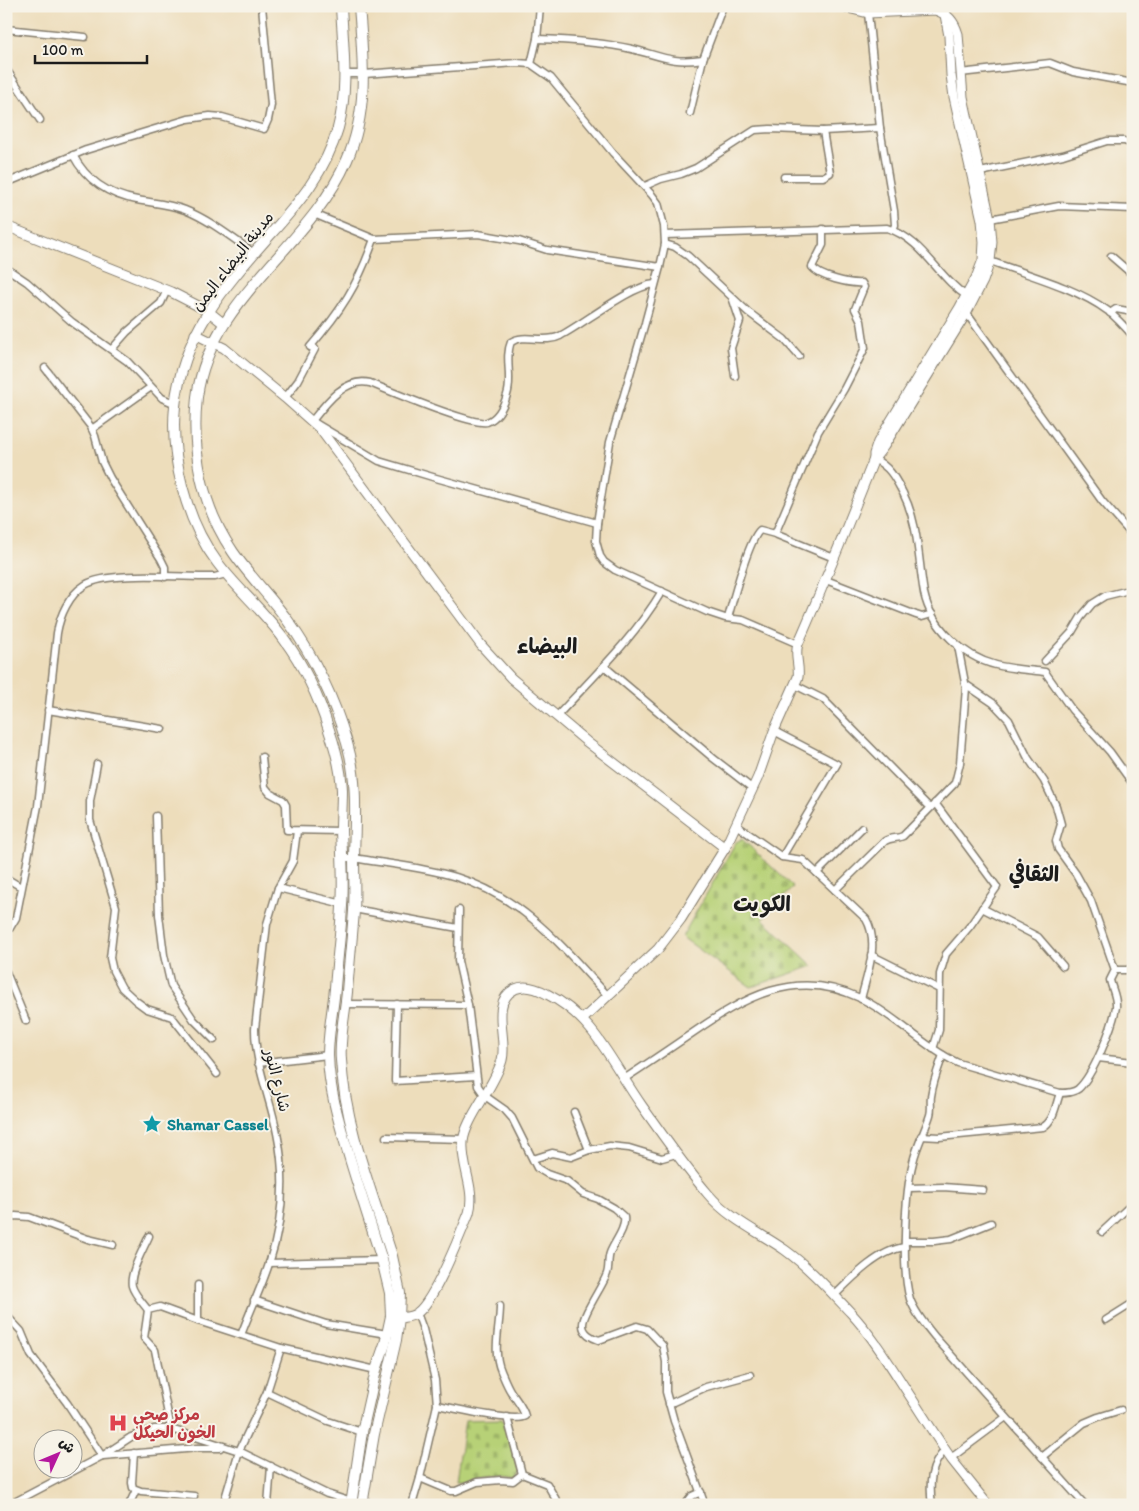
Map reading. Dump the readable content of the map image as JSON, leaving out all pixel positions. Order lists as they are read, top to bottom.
{
  "streets": {
    "main road": ["مدينة البيضاء اليمن"],
    "street": ["شارع النور"]
  },
  "districts": ["البيضاء", "الثقافي", "الكويت"],
  "places": {
    "place": ["Shamar Cassel"],
    "hospital": ["مركز صحي الخون الحيكل"]
  },
  "scale_bar": "100 m",
  "north": "top right"
}
